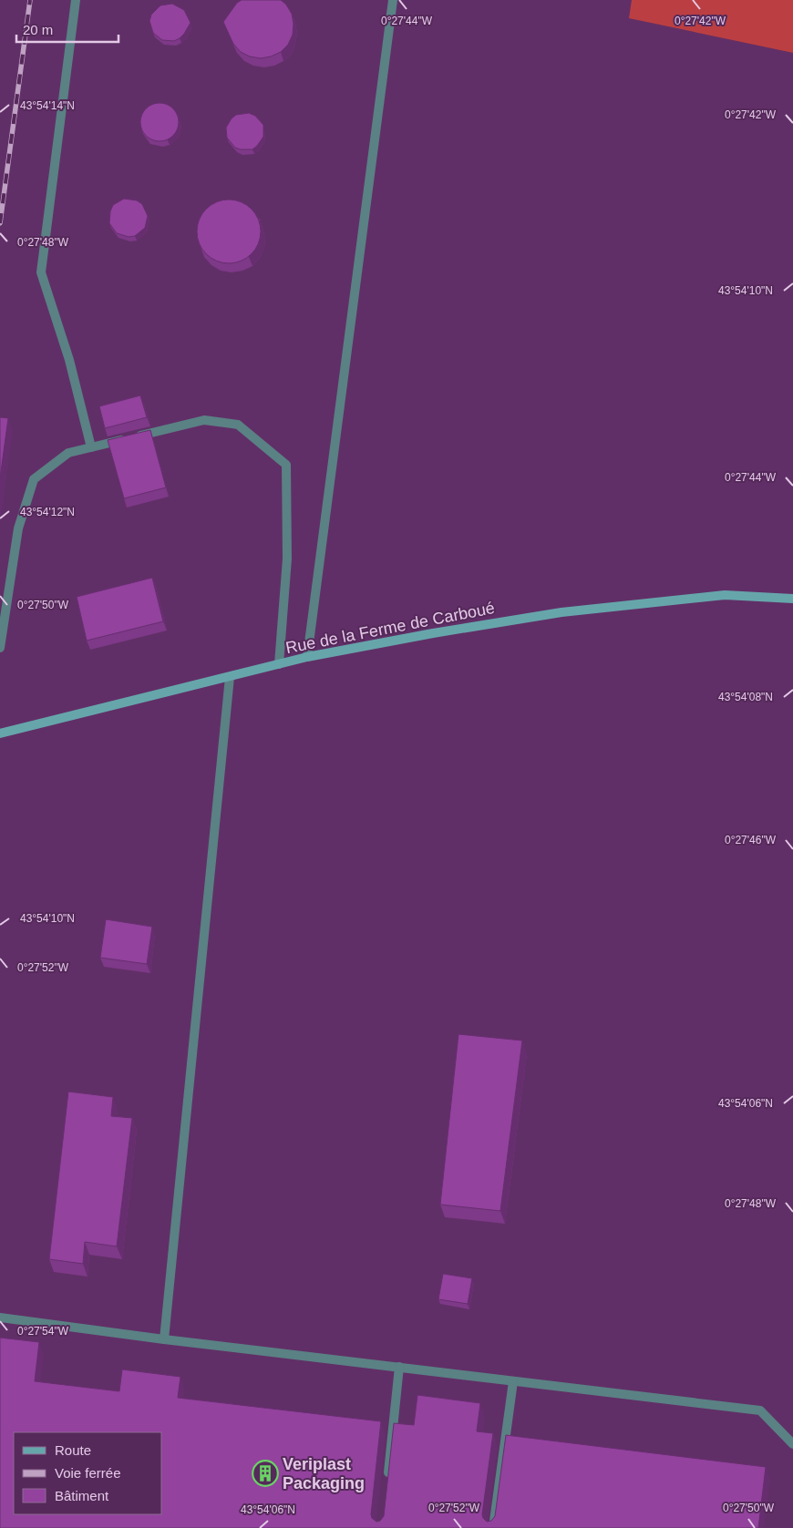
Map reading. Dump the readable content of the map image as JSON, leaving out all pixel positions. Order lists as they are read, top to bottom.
{
  "streets": {
    "street": ["Rue de la Ferme de Carboué"]
  },
  "places": {
    "building": ["Veriplast Packaging"]
  },
  "legend": ["Route", "Voie ferrée", "Bâtiment"],
  "scale_bar": "20 m",
  "coordinates": [
    "0°27'44\"W",
    "0°27'42\"W",
    "43°54'14\"N",
    "0°27'48\"W",
    "43°54'10\"N",
    "43°54'12\"N",
    "0°27'50\"W",
    "43°54'08\"N",
    "0°27'46\"W",
    "0°27'52\"W",
    "43°54'06\"N",
    "0°27'54\"W"
  ]
}
